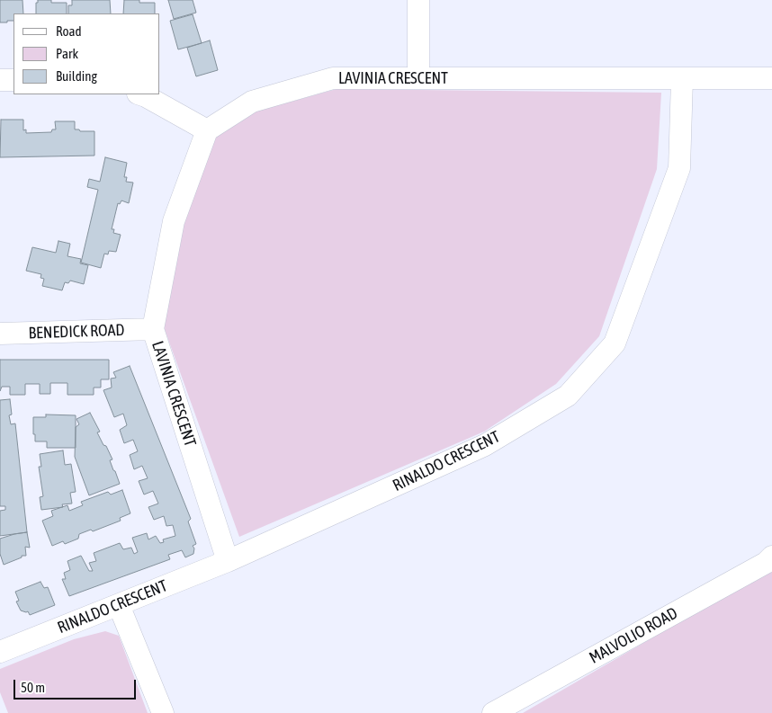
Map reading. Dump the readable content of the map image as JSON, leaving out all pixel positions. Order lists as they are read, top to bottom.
{
  "streets": {
    "street": [
      "LAVINIA CRESCENT",
      "BENEDICK ROAD",
      "RINALDO CRESCENT",
      "MALVOLIO ROAD"
    ]
  },
  "crossings": [
    ["LAVINIA CRESCENT", "BENEDICK ROAD"],
    ["LAVINIA CRESCENT", "RINALDO CRESCENT"]
  ],
  "legend": ["Road", "Park", "Building"],
  "scale_bar": "50 m"
}
